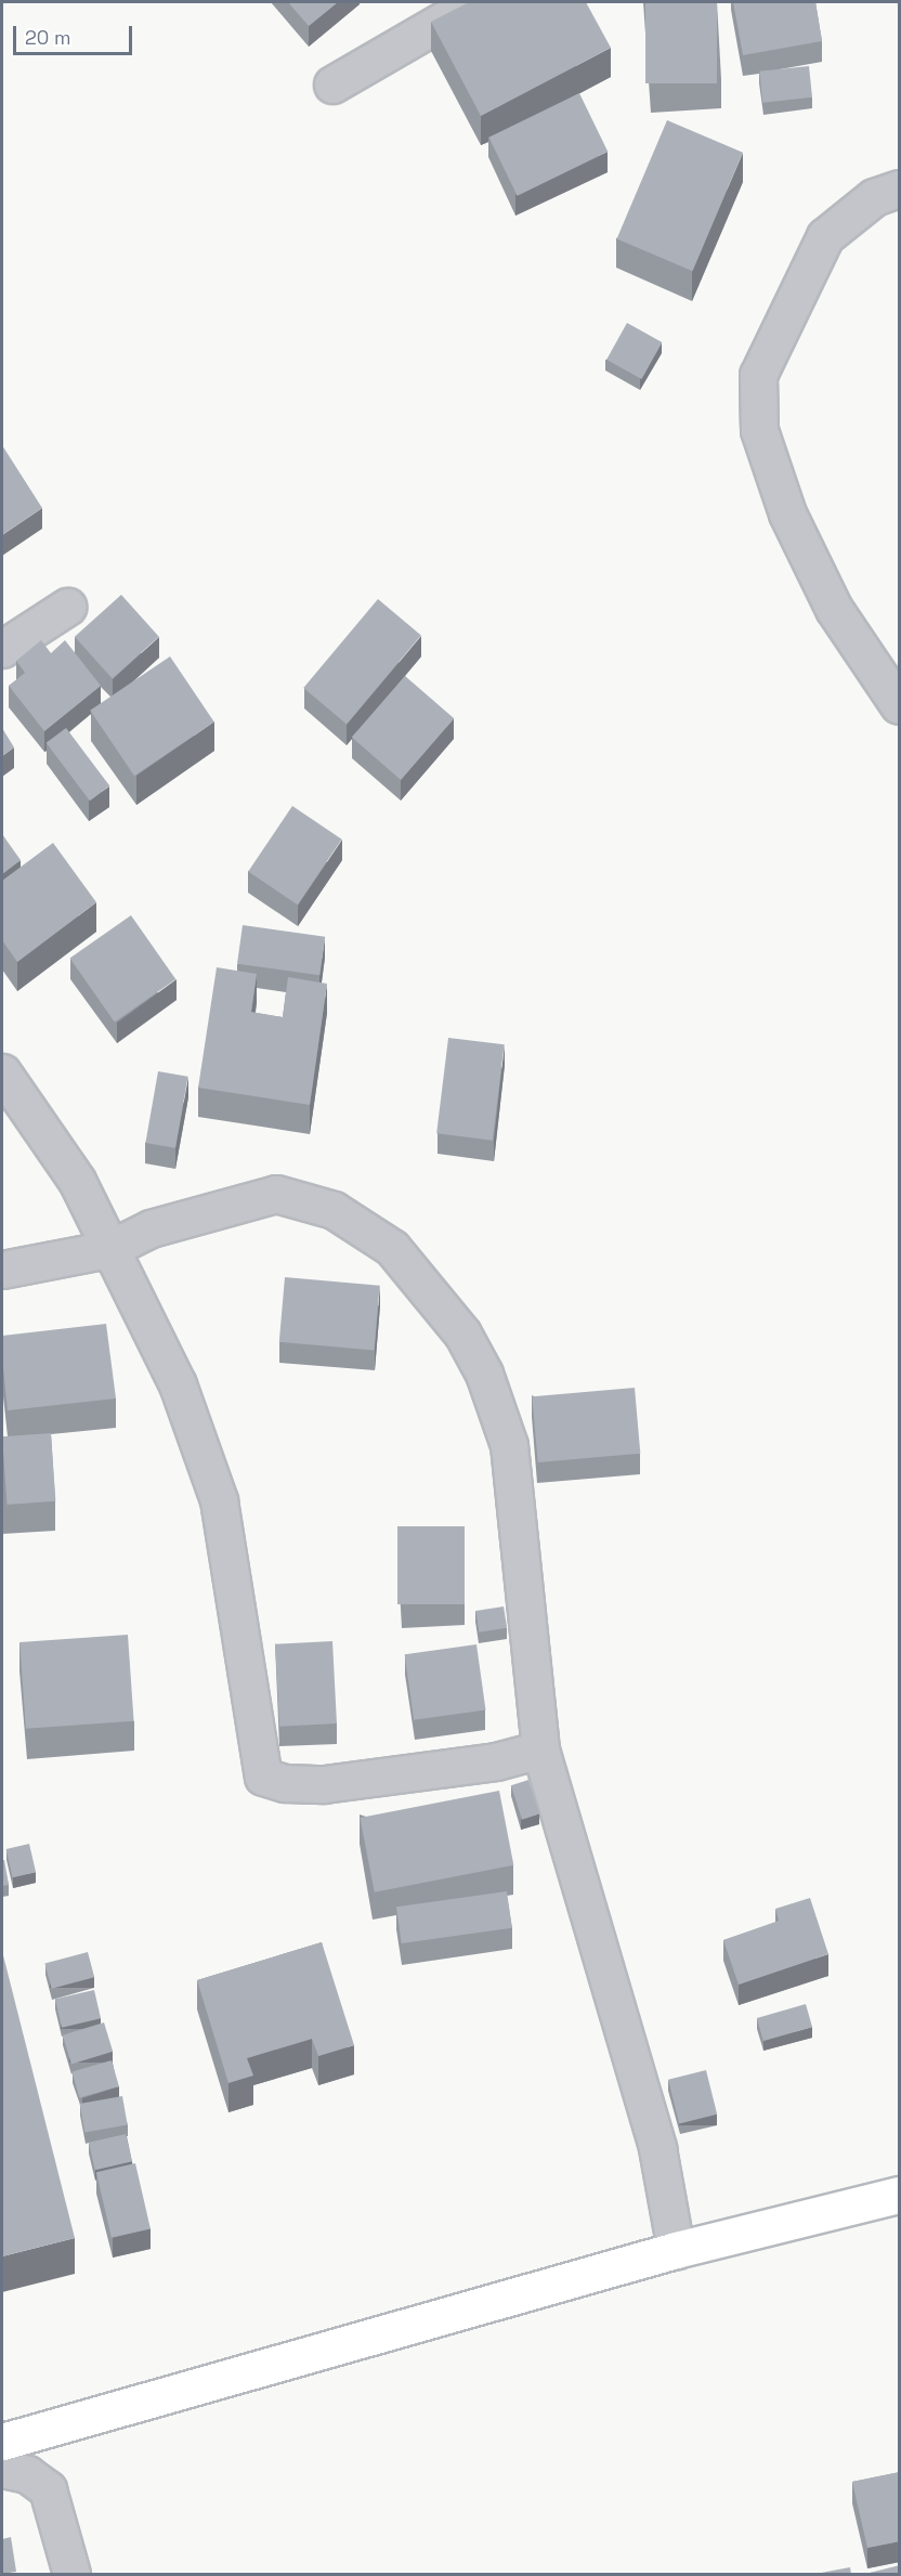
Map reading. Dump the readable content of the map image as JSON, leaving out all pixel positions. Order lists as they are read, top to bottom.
{
  "scale_bar": "20 m"
}
